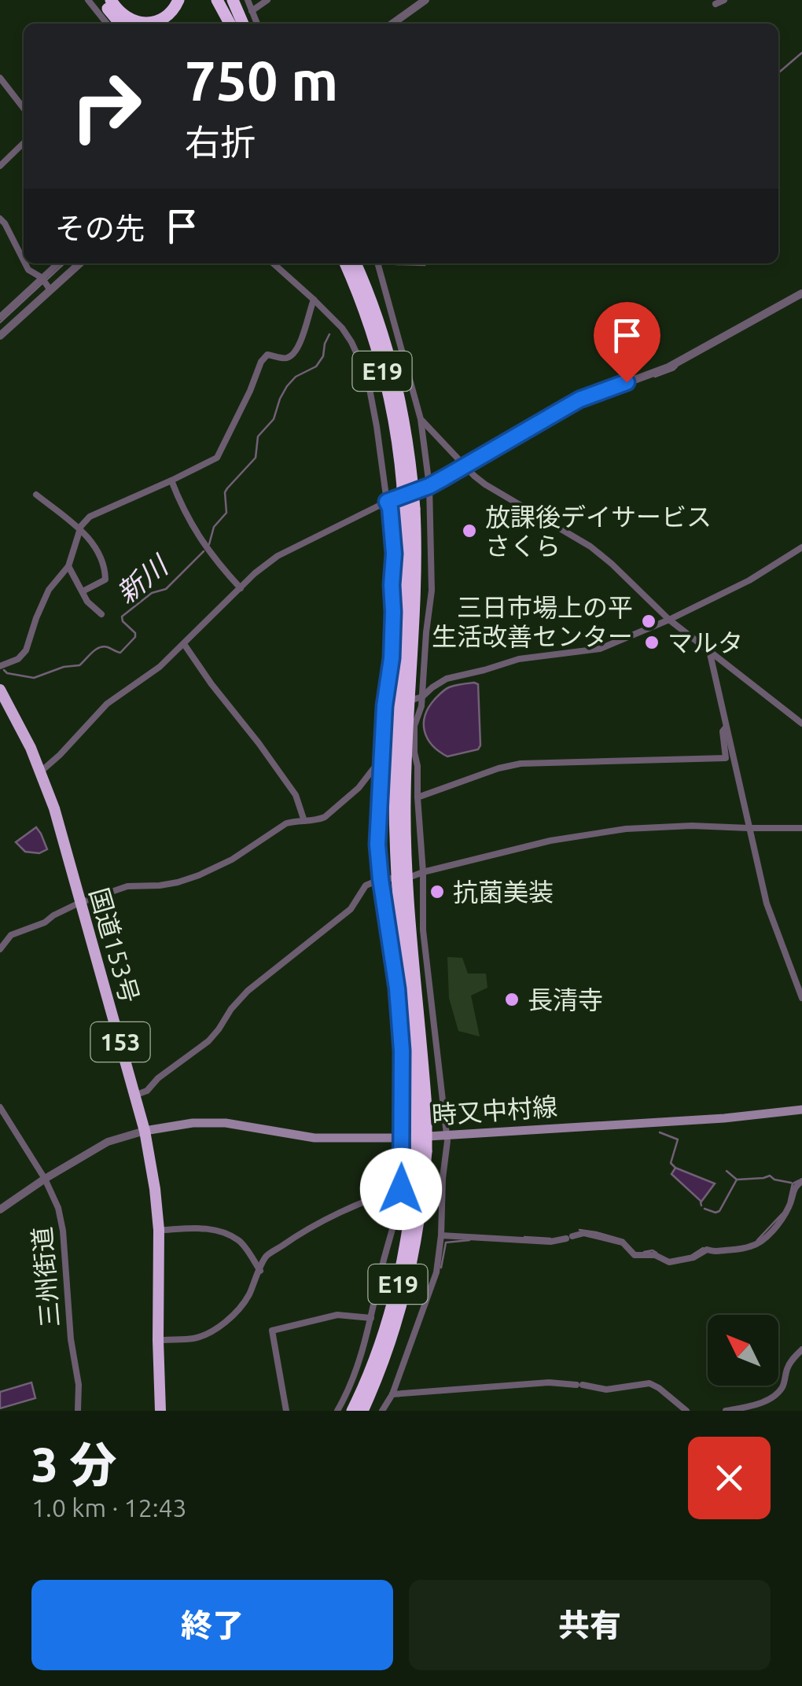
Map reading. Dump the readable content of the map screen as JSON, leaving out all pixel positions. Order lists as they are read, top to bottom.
{
  "streets": {
    "highway": ["E19", "国道153号", "153"],
    "main road": ["時又中村線"],
    "street": ["三州街道"]
  },
  "crossings": [
    ["国道153号", "時又中村線"]
  ],
  "water": ["新川"],
  "places": [
    "放課後デイサービス さくら",
    "三日市場上の平 生活改善センター",
    "マルタ",
    "抗菌美装",
    "長清寺"
  ],
  "north": "top left",
  "page": {
    "turn": ["750 m", "右折"],
    "then": "その先",
    "heading": ["3 分", "1.0 km · 12:43"],
    "buttons": ["終了", "共有"]
  }
}
